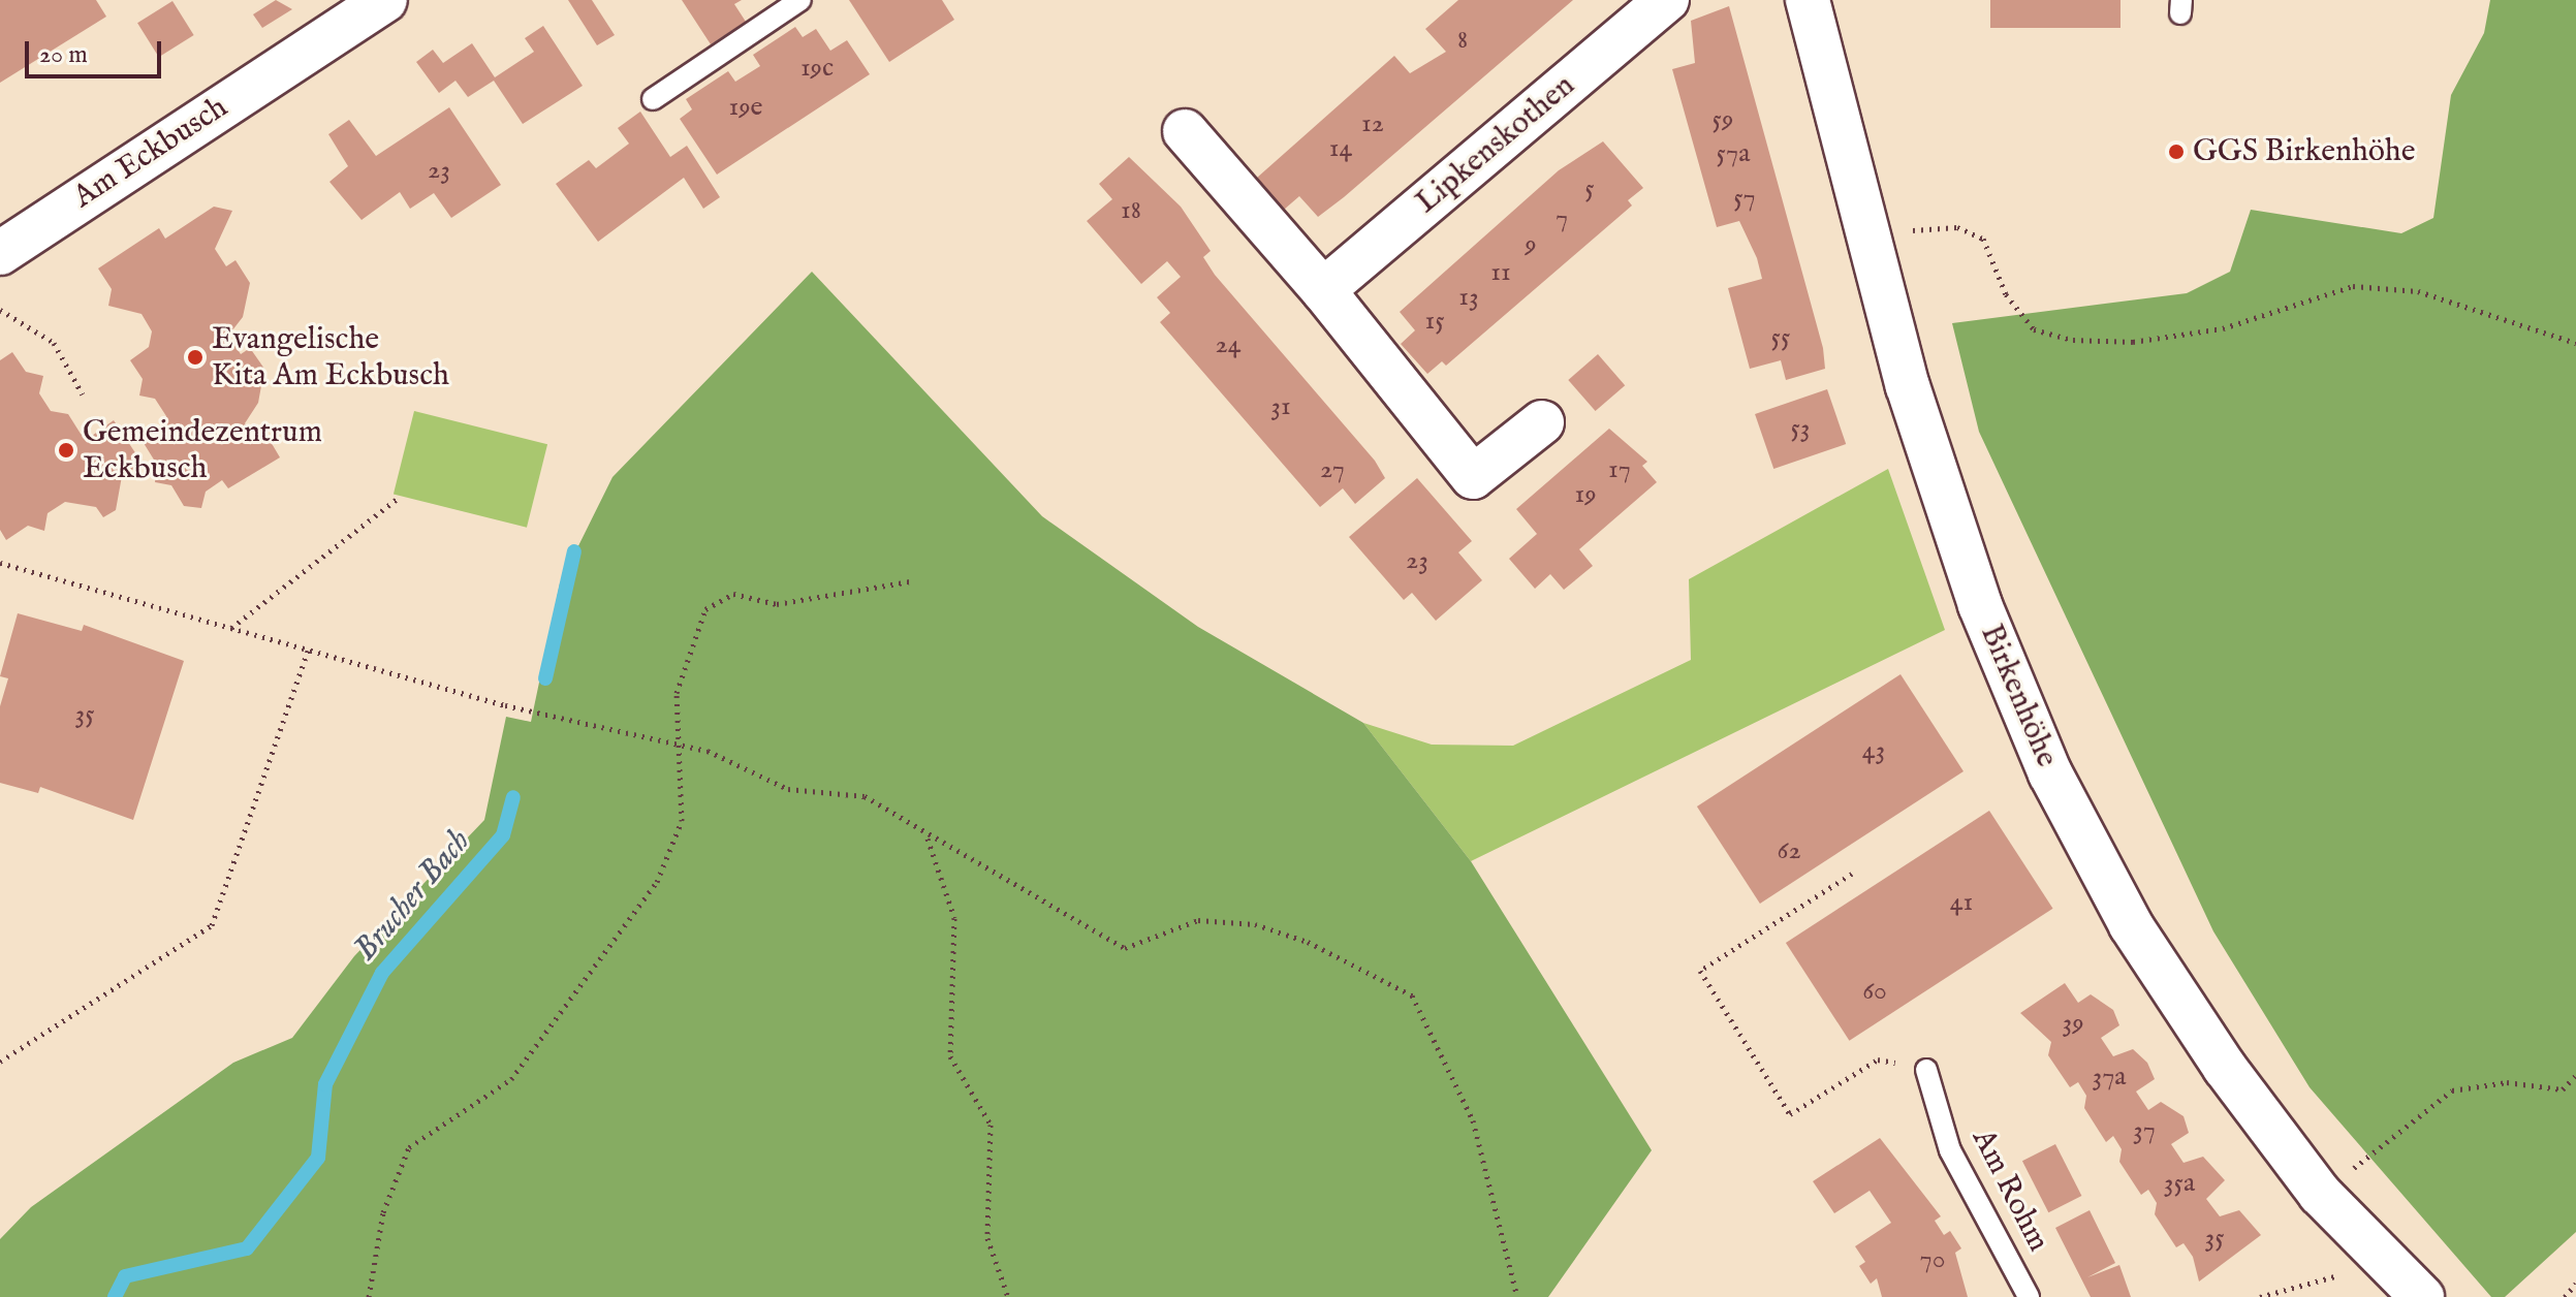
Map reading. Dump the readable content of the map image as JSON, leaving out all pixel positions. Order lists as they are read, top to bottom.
{
  "streets": {
    "street": ["Lipkenskothen", "Am Eckbusch", "Birkenhöhe"],
    "lane": ["Am Rohm"]
  },
  "water": ["Brucher Bach"],
  "places": ["GGS Birkenhöhe", "Evangelische Kita Am Eckbusch", "Gemeindezentrum Eckbusch"],
  "house_numbers": [
    "8",
    "19c",
    "19e",
    "59",
    "12",
    "14",
    "57a",
    "23",
    "5",
    "57",
    "18",
    "7",
    "9",
    "11",
    "13",
    "15",
    "55",
    "24",
    "31",
    "53",
    "27",
    "17",
    "19",
    "23",
    "35",
    "43",
    "62",
    "41",
    "60",
    "39",
    "37a",
    "37",
    "35a",
    "35",
    "70"
  ],
  "scale_bar": "20 m"
}
